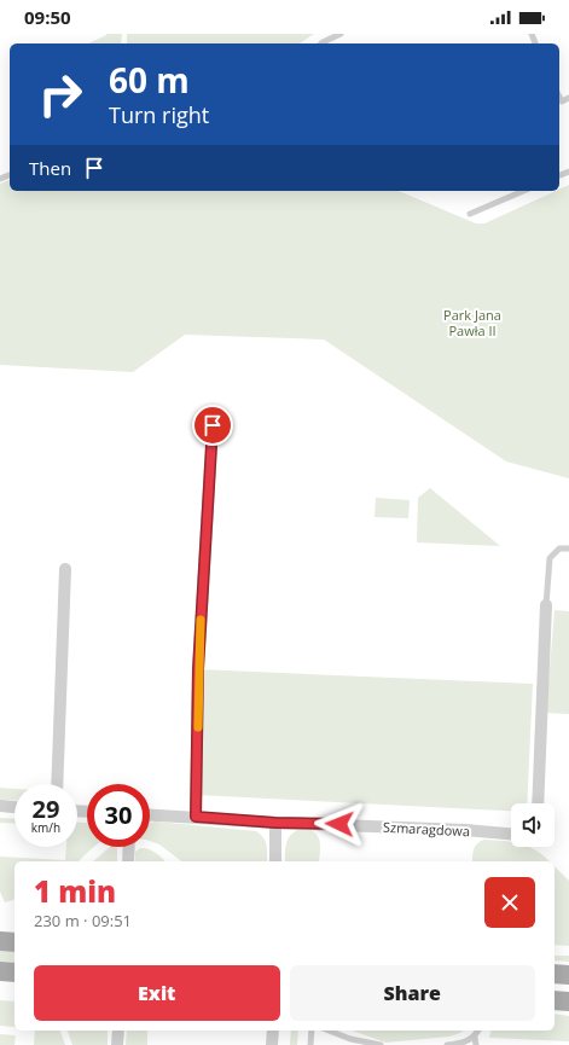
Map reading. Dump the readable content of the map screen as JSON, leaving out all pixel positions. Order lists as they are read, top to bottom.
{
  "streets": {
    "street": ["Szmaragdowa"]
  },
  "parks": ["Park Jana Pawła II"],
  "page": {
    "status": "09:50",
    "turn": ["60 m", "Turn right"],
    "then": "Then",
    "speed": "29 km/h",
    "limit": "30",
    "heading": ["1 min", "230 m · 09:51"],
    "buttons": ["Exit", "Share"]
  }
}
